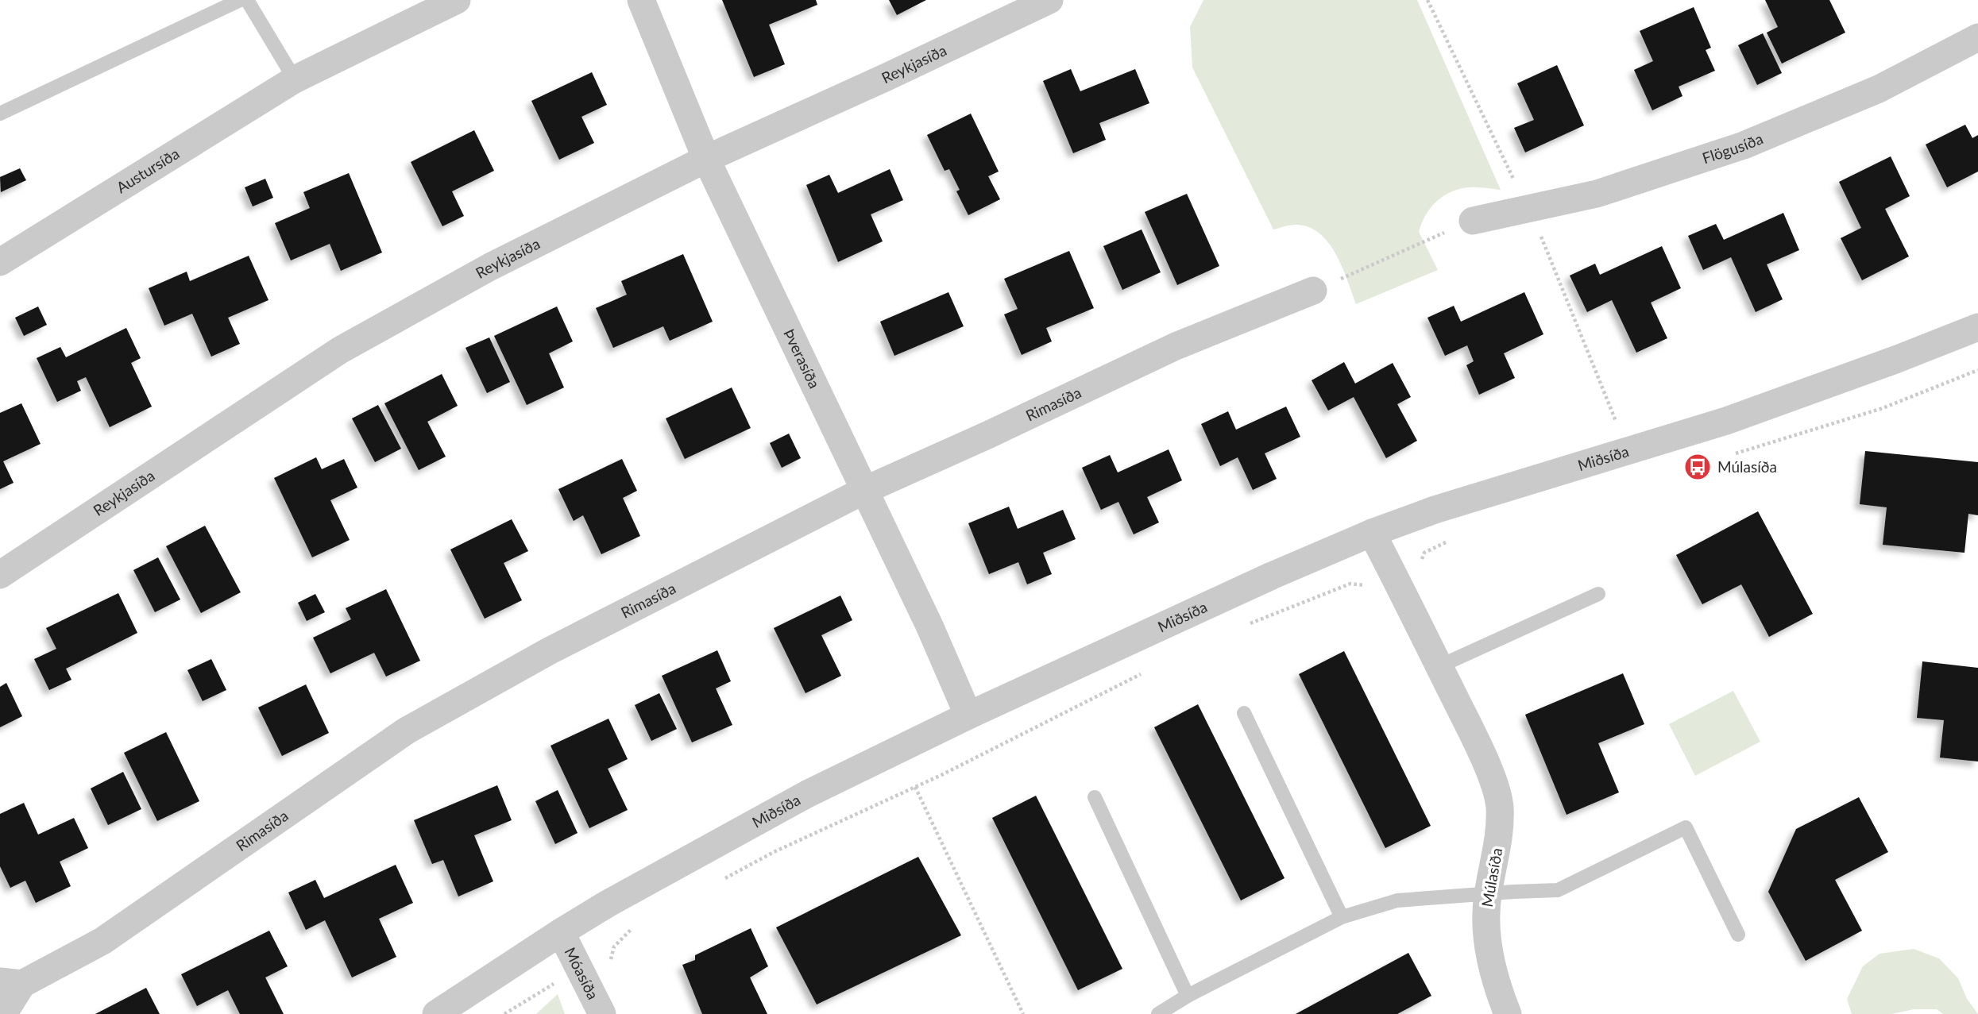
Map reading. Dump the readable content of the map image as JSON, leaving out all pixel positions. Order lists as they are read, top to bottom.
{
  "streets": {
    "street": [
      "Reykjasíða",
      "Flögusíða",
      "Austursíða",
      "Þverasíða",
      "Rimasíða",
      "Miðsíða",
      "Múlasíða",
      "Móasíða"
    ]
  },
  "crossings": [
    ["Reykjasíða", "Þverasíða"],
    ["Þverasíða", "Rimasíða"],
    ["Þverasíða", "Miðsíða"],
    ["Miðsíða", "Múlasíða"],
    ["Miðsíða", "Móasíða"]
  ],
  "places": {
    "bus stop": ["Múlasíða"]
  }
}
